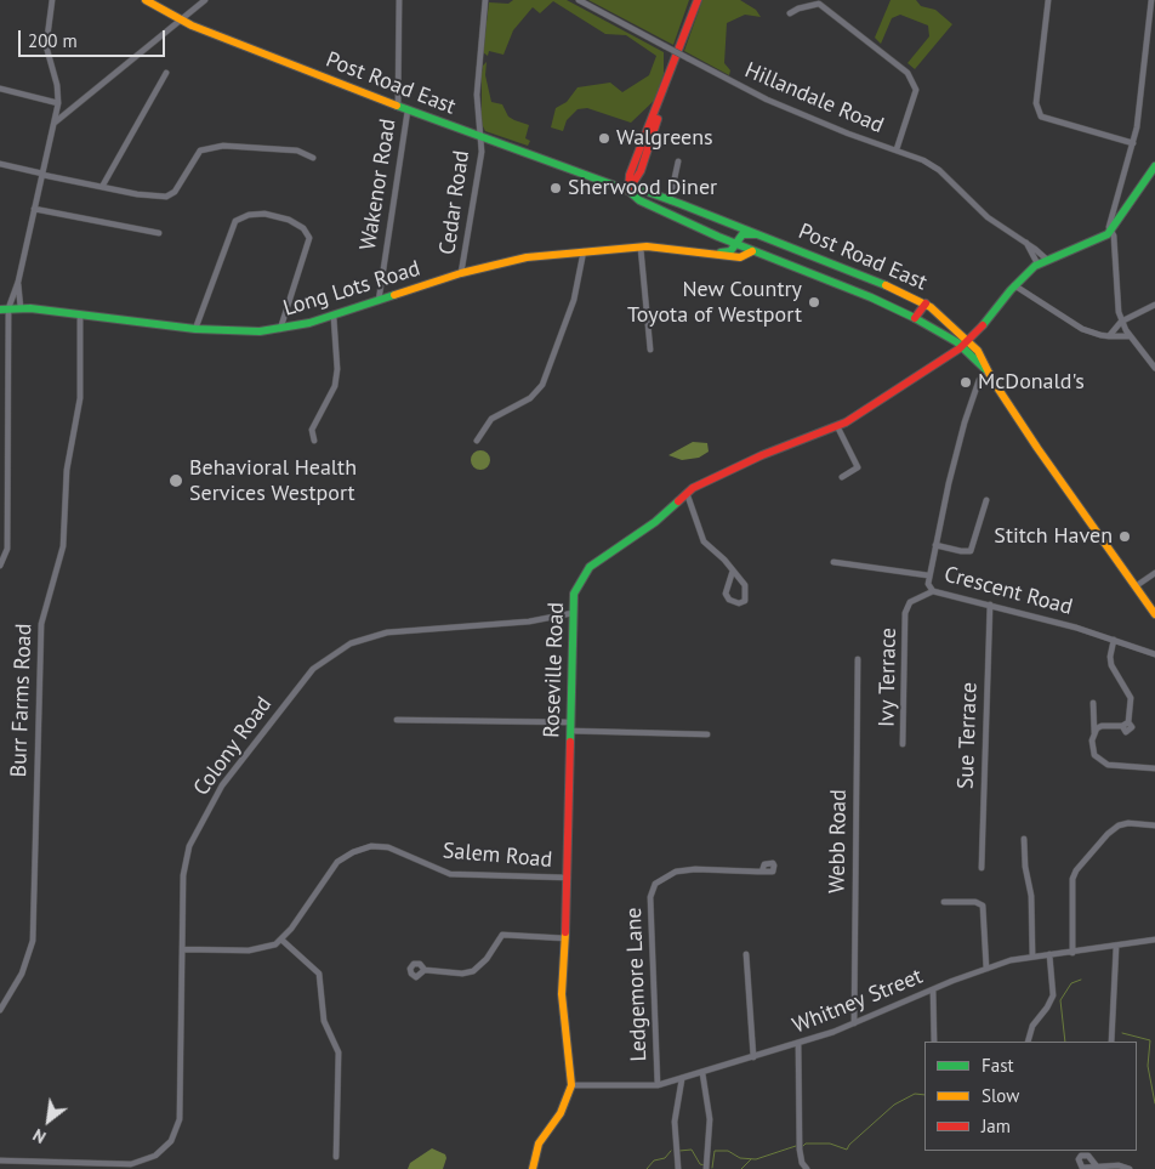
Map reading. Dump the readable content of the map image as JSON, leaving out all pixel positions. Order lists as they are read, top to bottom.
{
  "streets": {
    "main road": ["Post Road East", "Long Lots Road", "Roseville Road"],
    "street": [
      "Hillandale Road",
      "Wakenor Road",
      "Cedar Road",
      "Crescent Road",
      "Ivy Terrace",
      "Burr Farms Road",
      "Sue Terrace",
      "Colony Road",
      "Webb Road",
      "Salem Road",
      "Ledgemore Lane",
      "Whitney Street"
    ]
  },
  "crossings": [
    ["Post Road East", "Wakenor Road"],
    ["Post Road East", "Cedar Road"],
    ["Post Road East", "Long Lots Road"],
    ["Post Road East", "Crescent Road"],
    ["Post Road East", "Roseville Road"],
    ["Hillandale Road", "Roseville Road"],
    ["Wakenor Road", "Long Lots Road"],
    ["Cedar Road", "Long Lots Road"],
    ["Long Lots Road", "Burr Farms Road"],
    ["Crescent Road", "Ivy Terrace"],
    ["Crescent Road", "Sue Terrace"],
    ["Roseville Road", "Colony Road"],
    ["Roseville Road", "Salem Road"],
    ["Roseville Road", "Whitney Street"],
    ["Webb Road", "Whitney Street"],
    ["Ledgemore Lane", "Whitney Street"]
  ],
  "places": [
    "Walgreens",
    "Sherwood Diner",
    "New Country Toyota of Westport",
    "McDonald's",
    "Behavioral Health Services Westport",
    "Stitch Haven"
  ],
  "legend": ["Fast", "Slow", "Jam"],
  "scale_bar": "200 m",
  "north": "bottom left"
}
